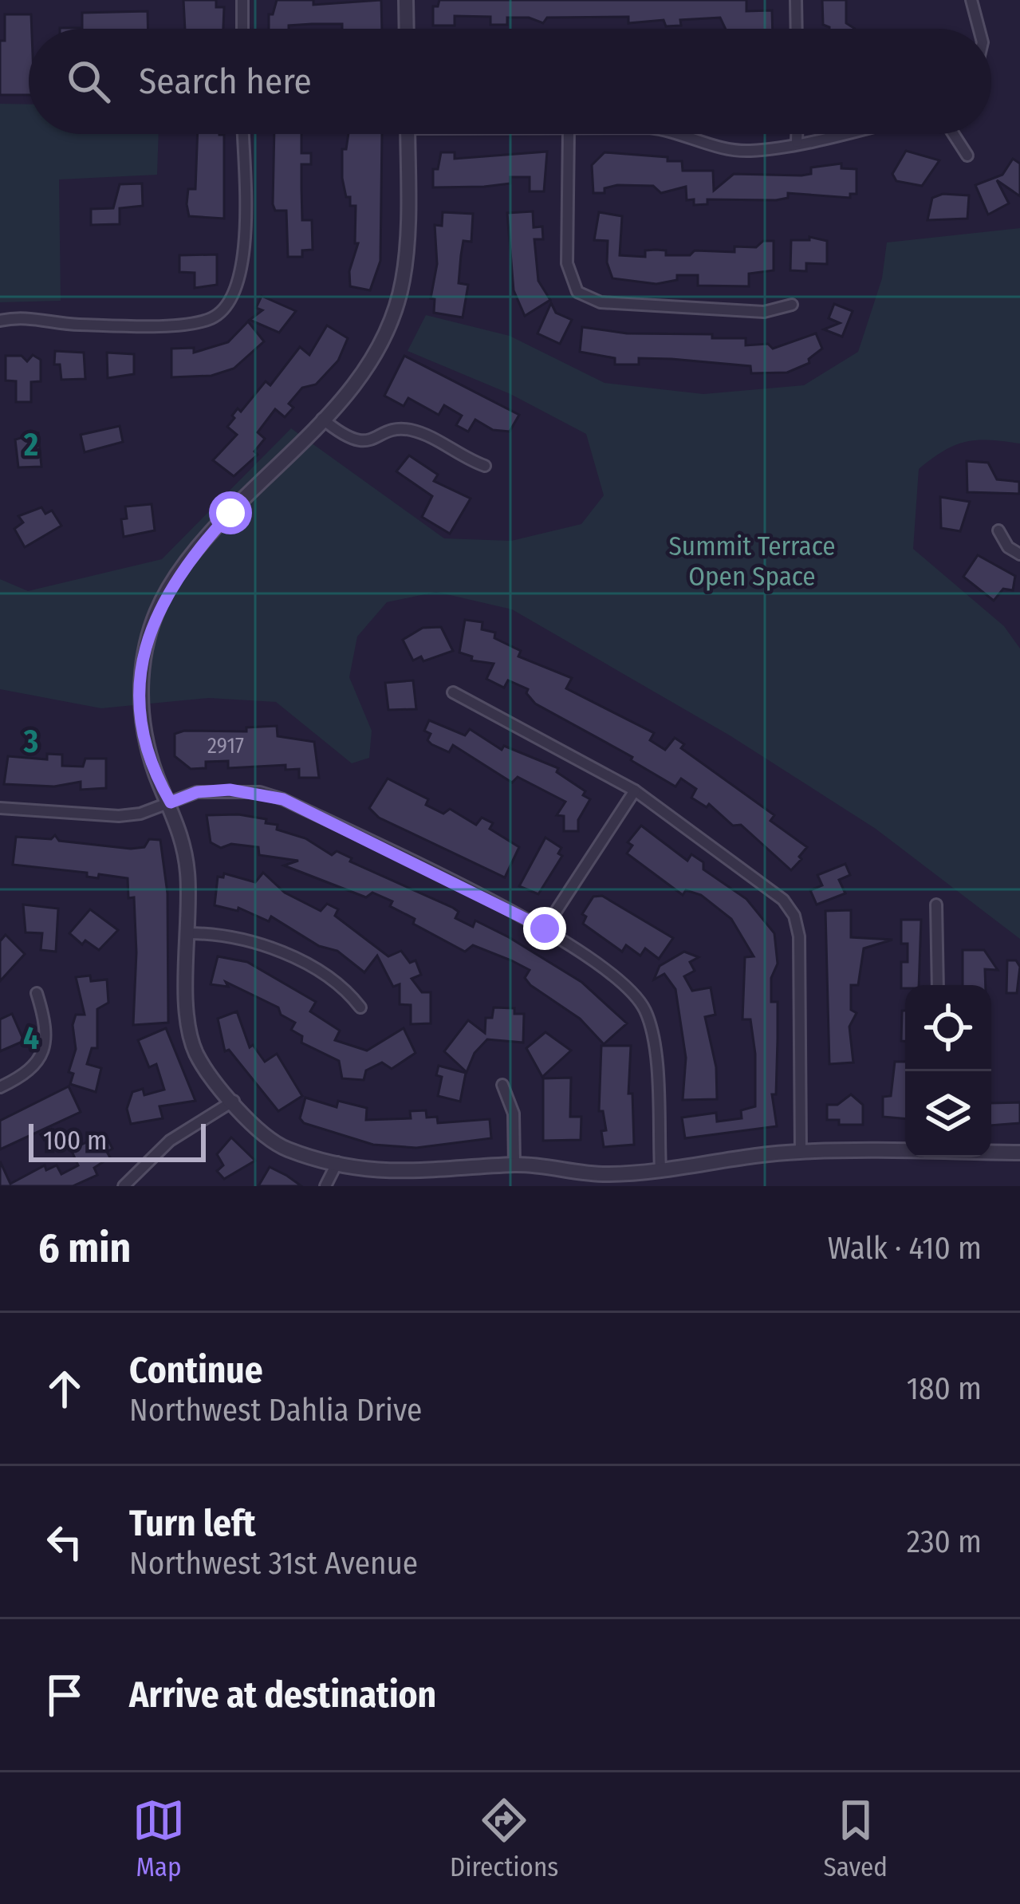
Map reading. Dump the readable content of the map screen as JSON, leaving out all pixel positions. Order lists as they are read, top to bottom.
{
  "parks": ["Summit Terrace Open Space"],
  "house_numbers": ["2917"],
  "scale_bar": "100 m",
  "page": {
    "search": "Search here",
    "scale": "100 m",
    "heading": ["6 min", "Walk · 410 m"],
    "list": [
      ["Continue", "Northwest Dahlia Drive", "180 m"],
      ["Turn left", "Northwest 31st Avenue", "230 m"],
      "Arrive at destination"
    ],
    "nav": ["Map", "Directions", "Saved"]
  },
  "grid": {
    "rows": ["2", "3", "4"]
  }
}
